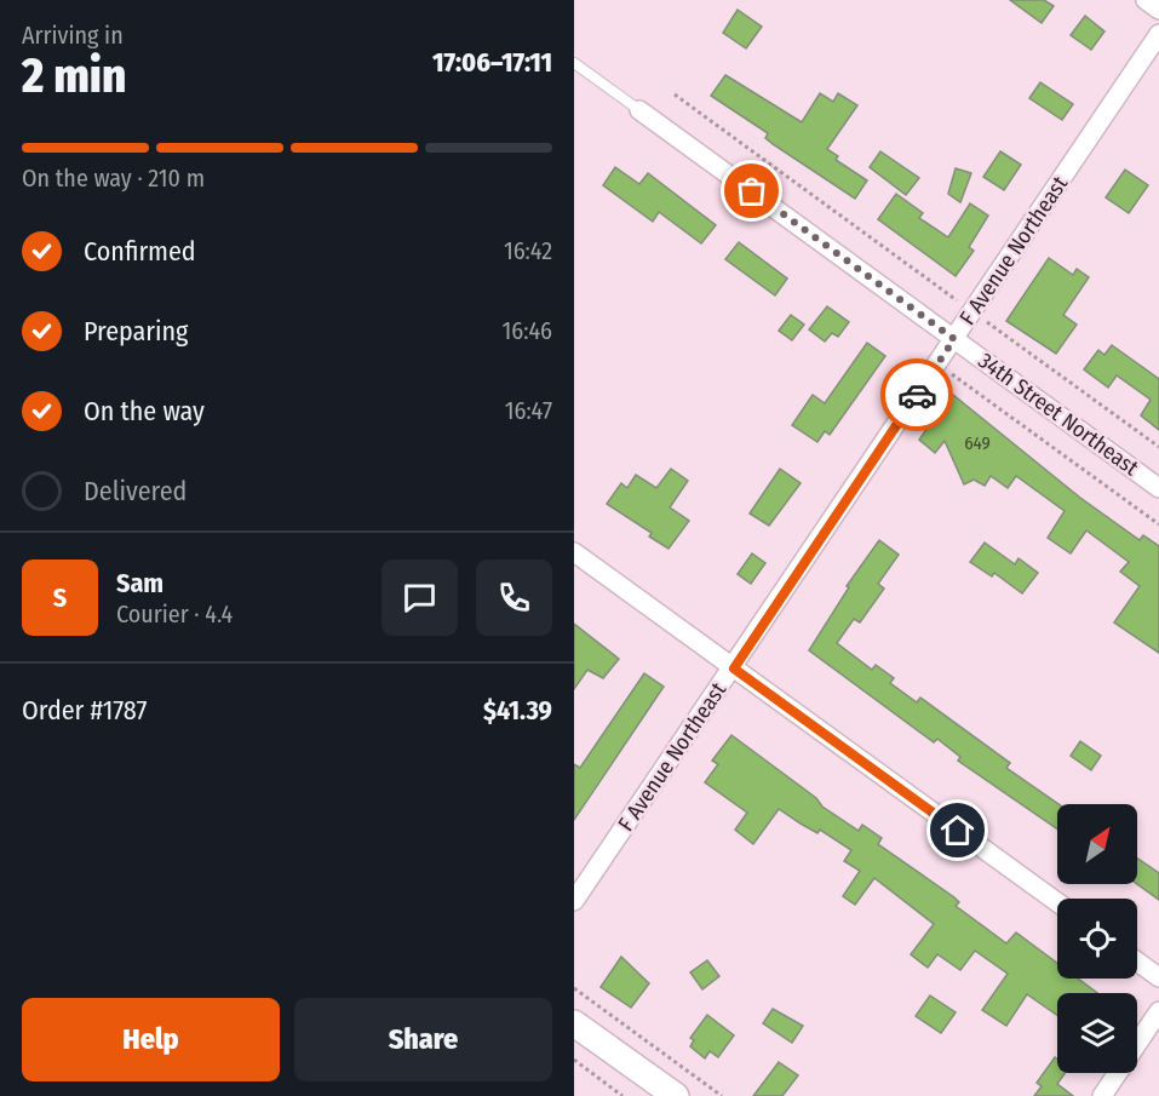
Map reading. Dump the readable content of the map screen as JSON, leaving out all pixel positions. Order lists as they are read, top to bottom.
{
  "streets": {
    "street": ["F Avenue Northeast", "34th Street Northeast"]
  },
  "crossings": [
    ["F Avenue Northeast", "34th Street Northeast"]
  ],
  "house_numbers": ["649"],
  "north": "top right",
  "page": {
    "heading": ["2 min", "Arriving in", "17:06–17:11"],
    "panel": [
      "Sam",
      "Courier · 4.4",
      "Order #1787",
      "$41.39"
    ],
    "bar": "On the way · 210 m",
    "list": [
      ["Confirmed", "16:42"],
      ["Preparing", "16:46"],
      ["On the way", "16:47"],
      "Delivered"
    ],
    "round": "S",
    "buttons": ["Help", "Share"]
  }
}
